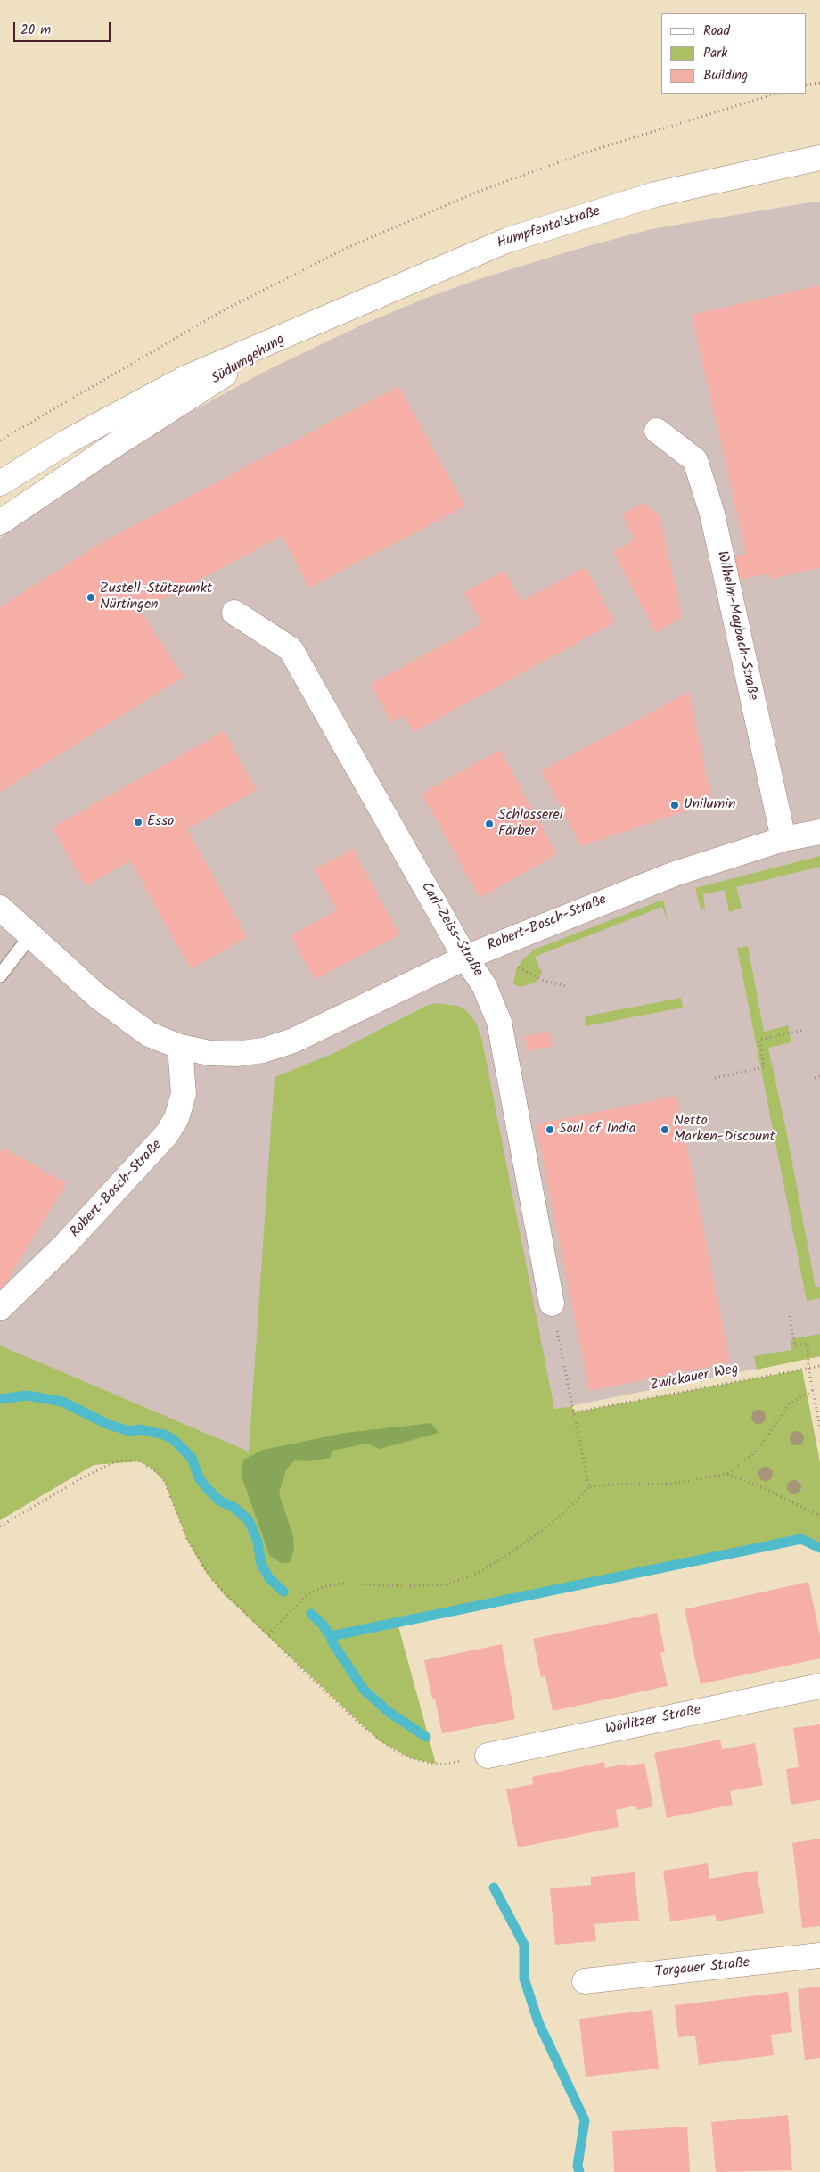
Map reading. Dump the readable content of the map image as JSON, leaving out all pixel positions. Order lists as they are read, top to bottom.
{
  "streets": {
    "street": [
      "Humpfentalstraße",
      "Südumgehung",
      "Wilhelm-Maybach-Straße",
      "Robert-Bosch-Straße",
      "Carl-Zeiss-Straße",
      "Wörlitzer Straße",
      "Torgauer Straße"
    ],
    "path": ["Zwickauer Weg"]
  },
  "crossings": [
    ["Humpfentalstraße", "Südumgehung"],
    ["Wilhelm-Maybach-Straße", "Robert-Bosch-Straße"],
    ["Robert-Bosch-Straße", "Carl-Zeiss-Straße"]
  ],
  "places": [
    "Zustell-Stützpunkt Nürtingen",
    "Unilumin",
    "Esso",
    "Schlosserei Färber",
    "Soul of India",
    "Netto Marken-Discount"
  ],
  "legend": ["Road", "Park", "Building"],
  "scale_bar": "20 m"
}
